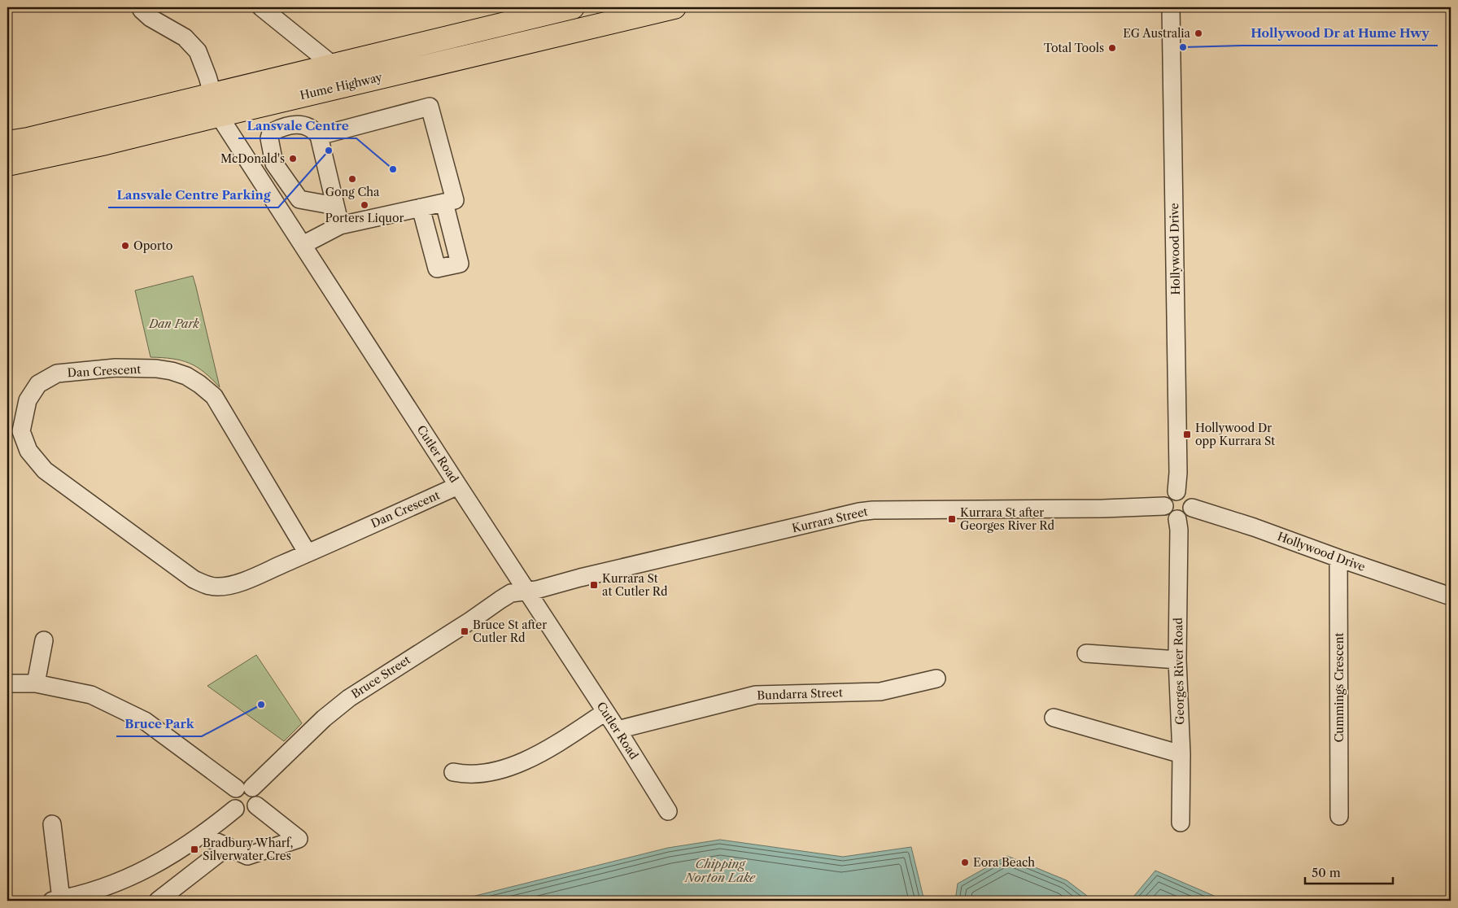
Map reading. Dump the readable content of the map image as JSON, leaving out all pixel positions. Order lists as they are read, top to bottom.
{
  "streets": {
    "highway": ["Hume Highway"],
    "street": [
      "Hollywood Drive",
      "Dan Crescent",
      "Cutler Road",
      "Kurrara Street",
      "Georges River Road",
      "Bruce Street",
      "Cummings Crescent",
      "Bundarra Street"
    ]
  },
  "crossings": [
    ["Hume Highway", "Cutler Road"],
    ["Hollywood Drive", "Kurrara Street"],
    ["Hollywood Drive", "Georges River Road"],
    ["Hollywood Drive", "Cummings Crescent"],
    ["Dan Crescent", "Cutler Road"],
    ["Cutler Road", "Kurrara Street"],
    ["Cutler Road", "Bruce Street"],
    ["Cutler Road", "Bundarra Street"],
    ["Kurrara Street", "Georges River Road"],
    ["Kurrara Street", "Bruce Street"]
  ],
  "water": ["Chipping Norton Lake"],
  "parks": ["Dan Park"],
  "places": {
    "other": [
      "EG Australia",
      "Hollywood Dr at Hume Hwy",
      "Total Tools",
      "Lansvale Centre Parking",
      "McDonald's",
      "Lansvale Centre",
      "Gong Cha",
      "Porters Liquor",
      "Oporto",
      "Bruce Park",
      "Eora Beach"
    ],
    "transit": [
      "Hollywood Dr opp Kurrara St",
      "Kurrara St after Georges River Rd",
      "Kurrara St at Cutler Rd",
      "Bruce St after Cutler Rd",
      "Bradbury Wharf, Silverwater Cres"
    ]
  },
  "scale_bar": "50 m"
}
